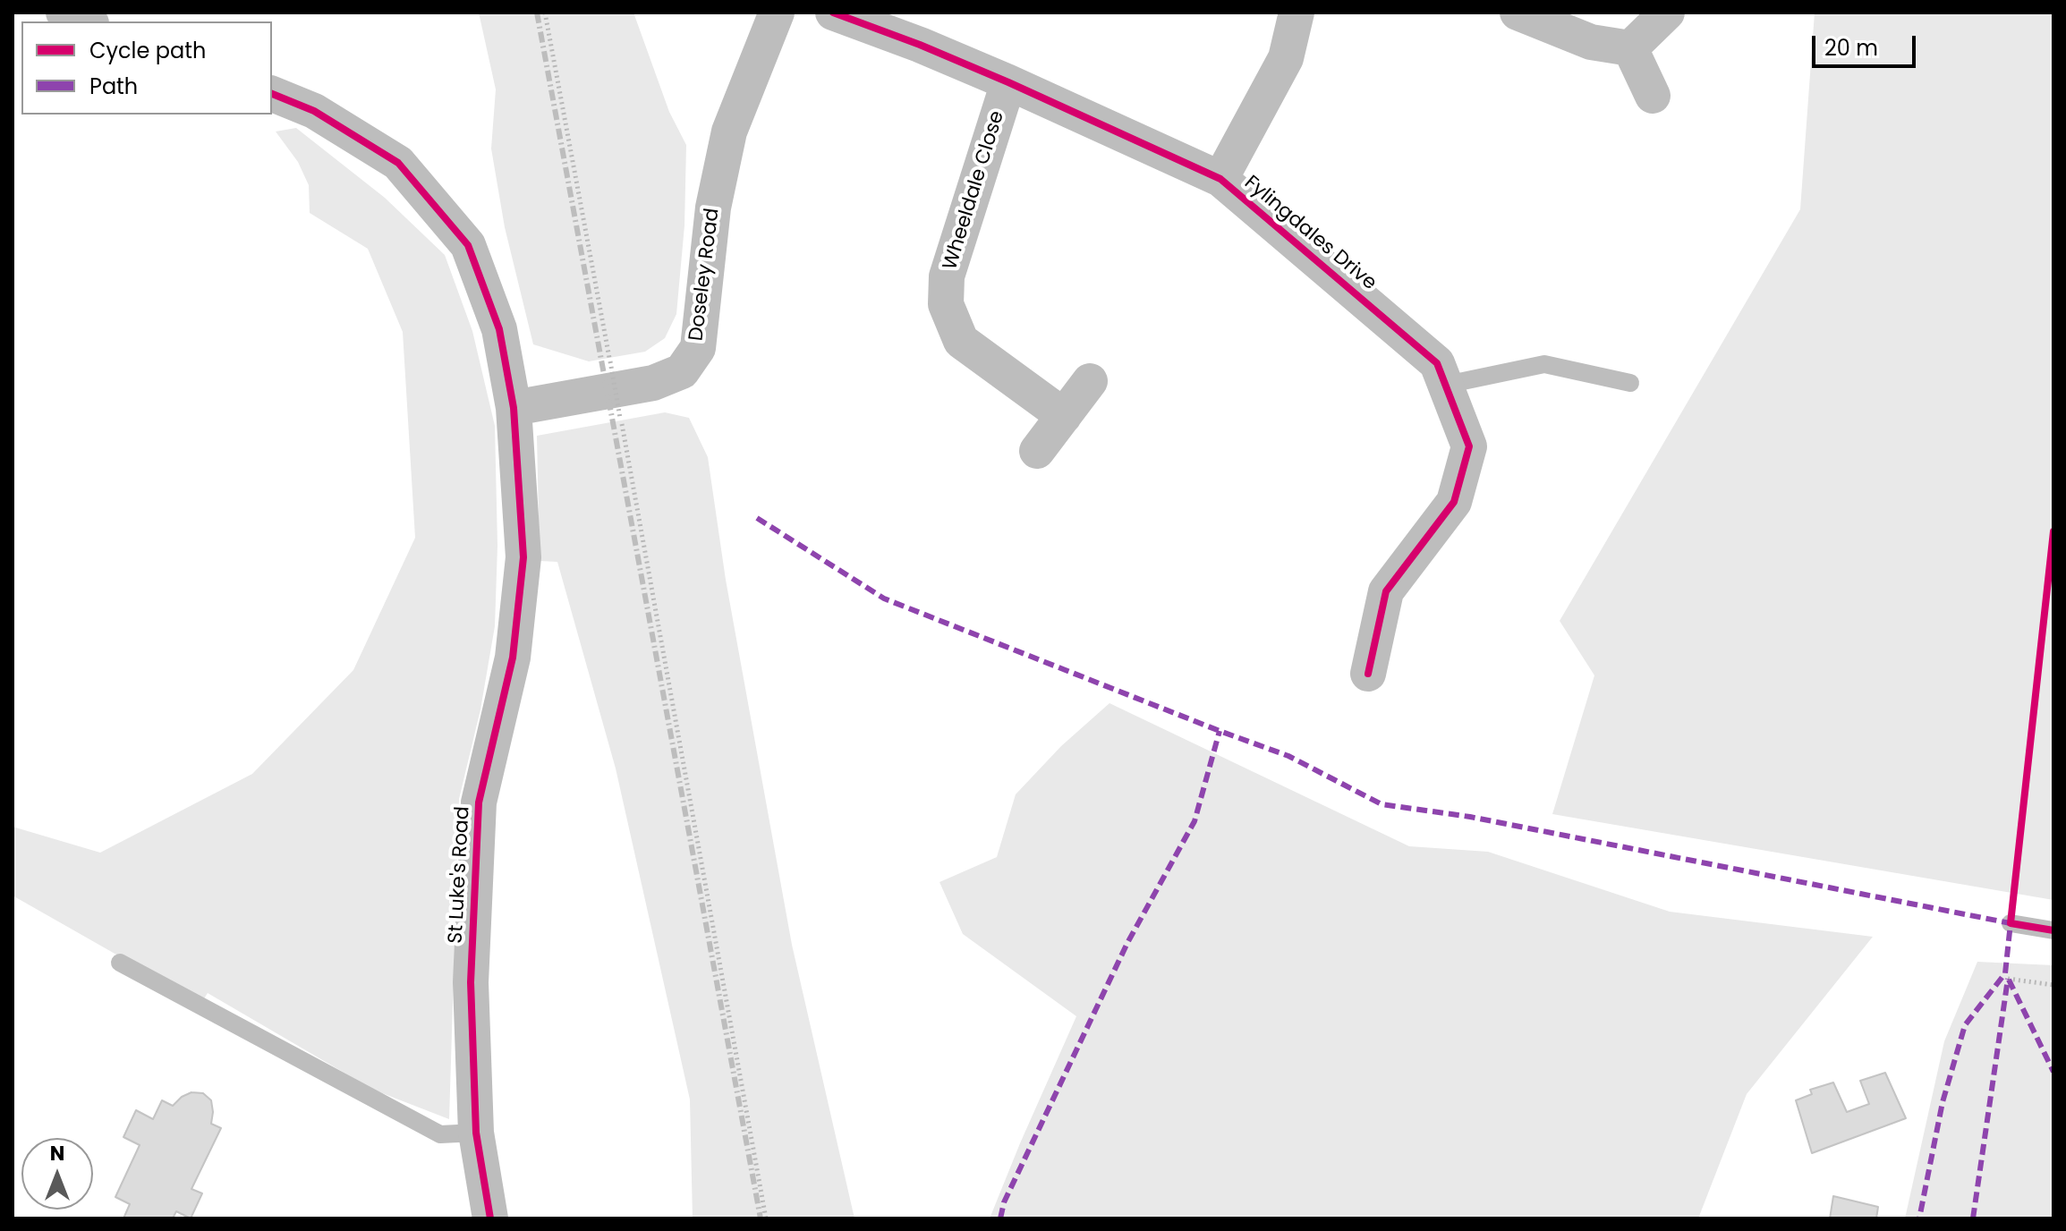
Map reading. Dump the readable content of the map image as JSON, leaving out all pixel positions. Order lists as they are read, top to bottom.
{
  "streets": {
    "street": [
      "Wheeldale Close",
      "Fylingdales Drive",
      "Doseley Road",
      "St Luke's Road"
    ]
  },
  "crossings": [
    ["Wheeldale Close", "Fylingdales Drive"],
    ["Doseley Road", "St Luke's Road"]
  ],
  "legend": ["Cycle path", "Path"],
  "scale_bar": "20 m",
  "north": "top"
}
